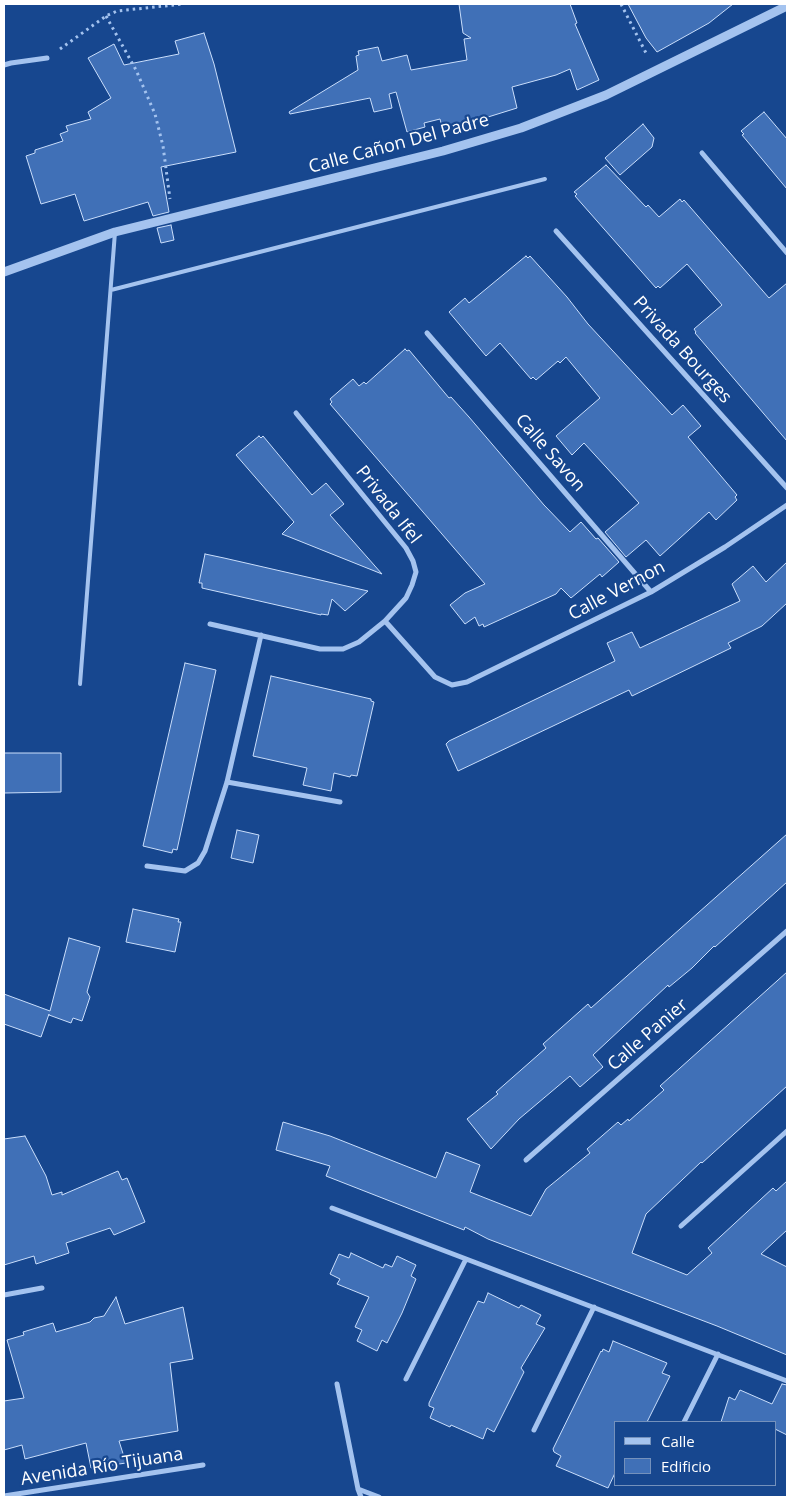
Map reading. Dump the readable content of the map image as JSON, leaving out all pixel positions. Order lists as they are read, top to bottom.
{
  "streets": {
    "street": [
      "Calle Cañon Del Padre",
      "Privada Bourges",
      "Calle Savon",
      "Privada Ifel",
      "Calle Vernon",
      "Calle Panier",
      "Avenida Río Tijuana"
    ]
  },
  "crossings": [
    ["Calle Savon", "Calle Vernon"],
    ["Privada Ifel", "Calle Vernon"]
  ],
  "legend": ["Calle", "Edificio"]
}
